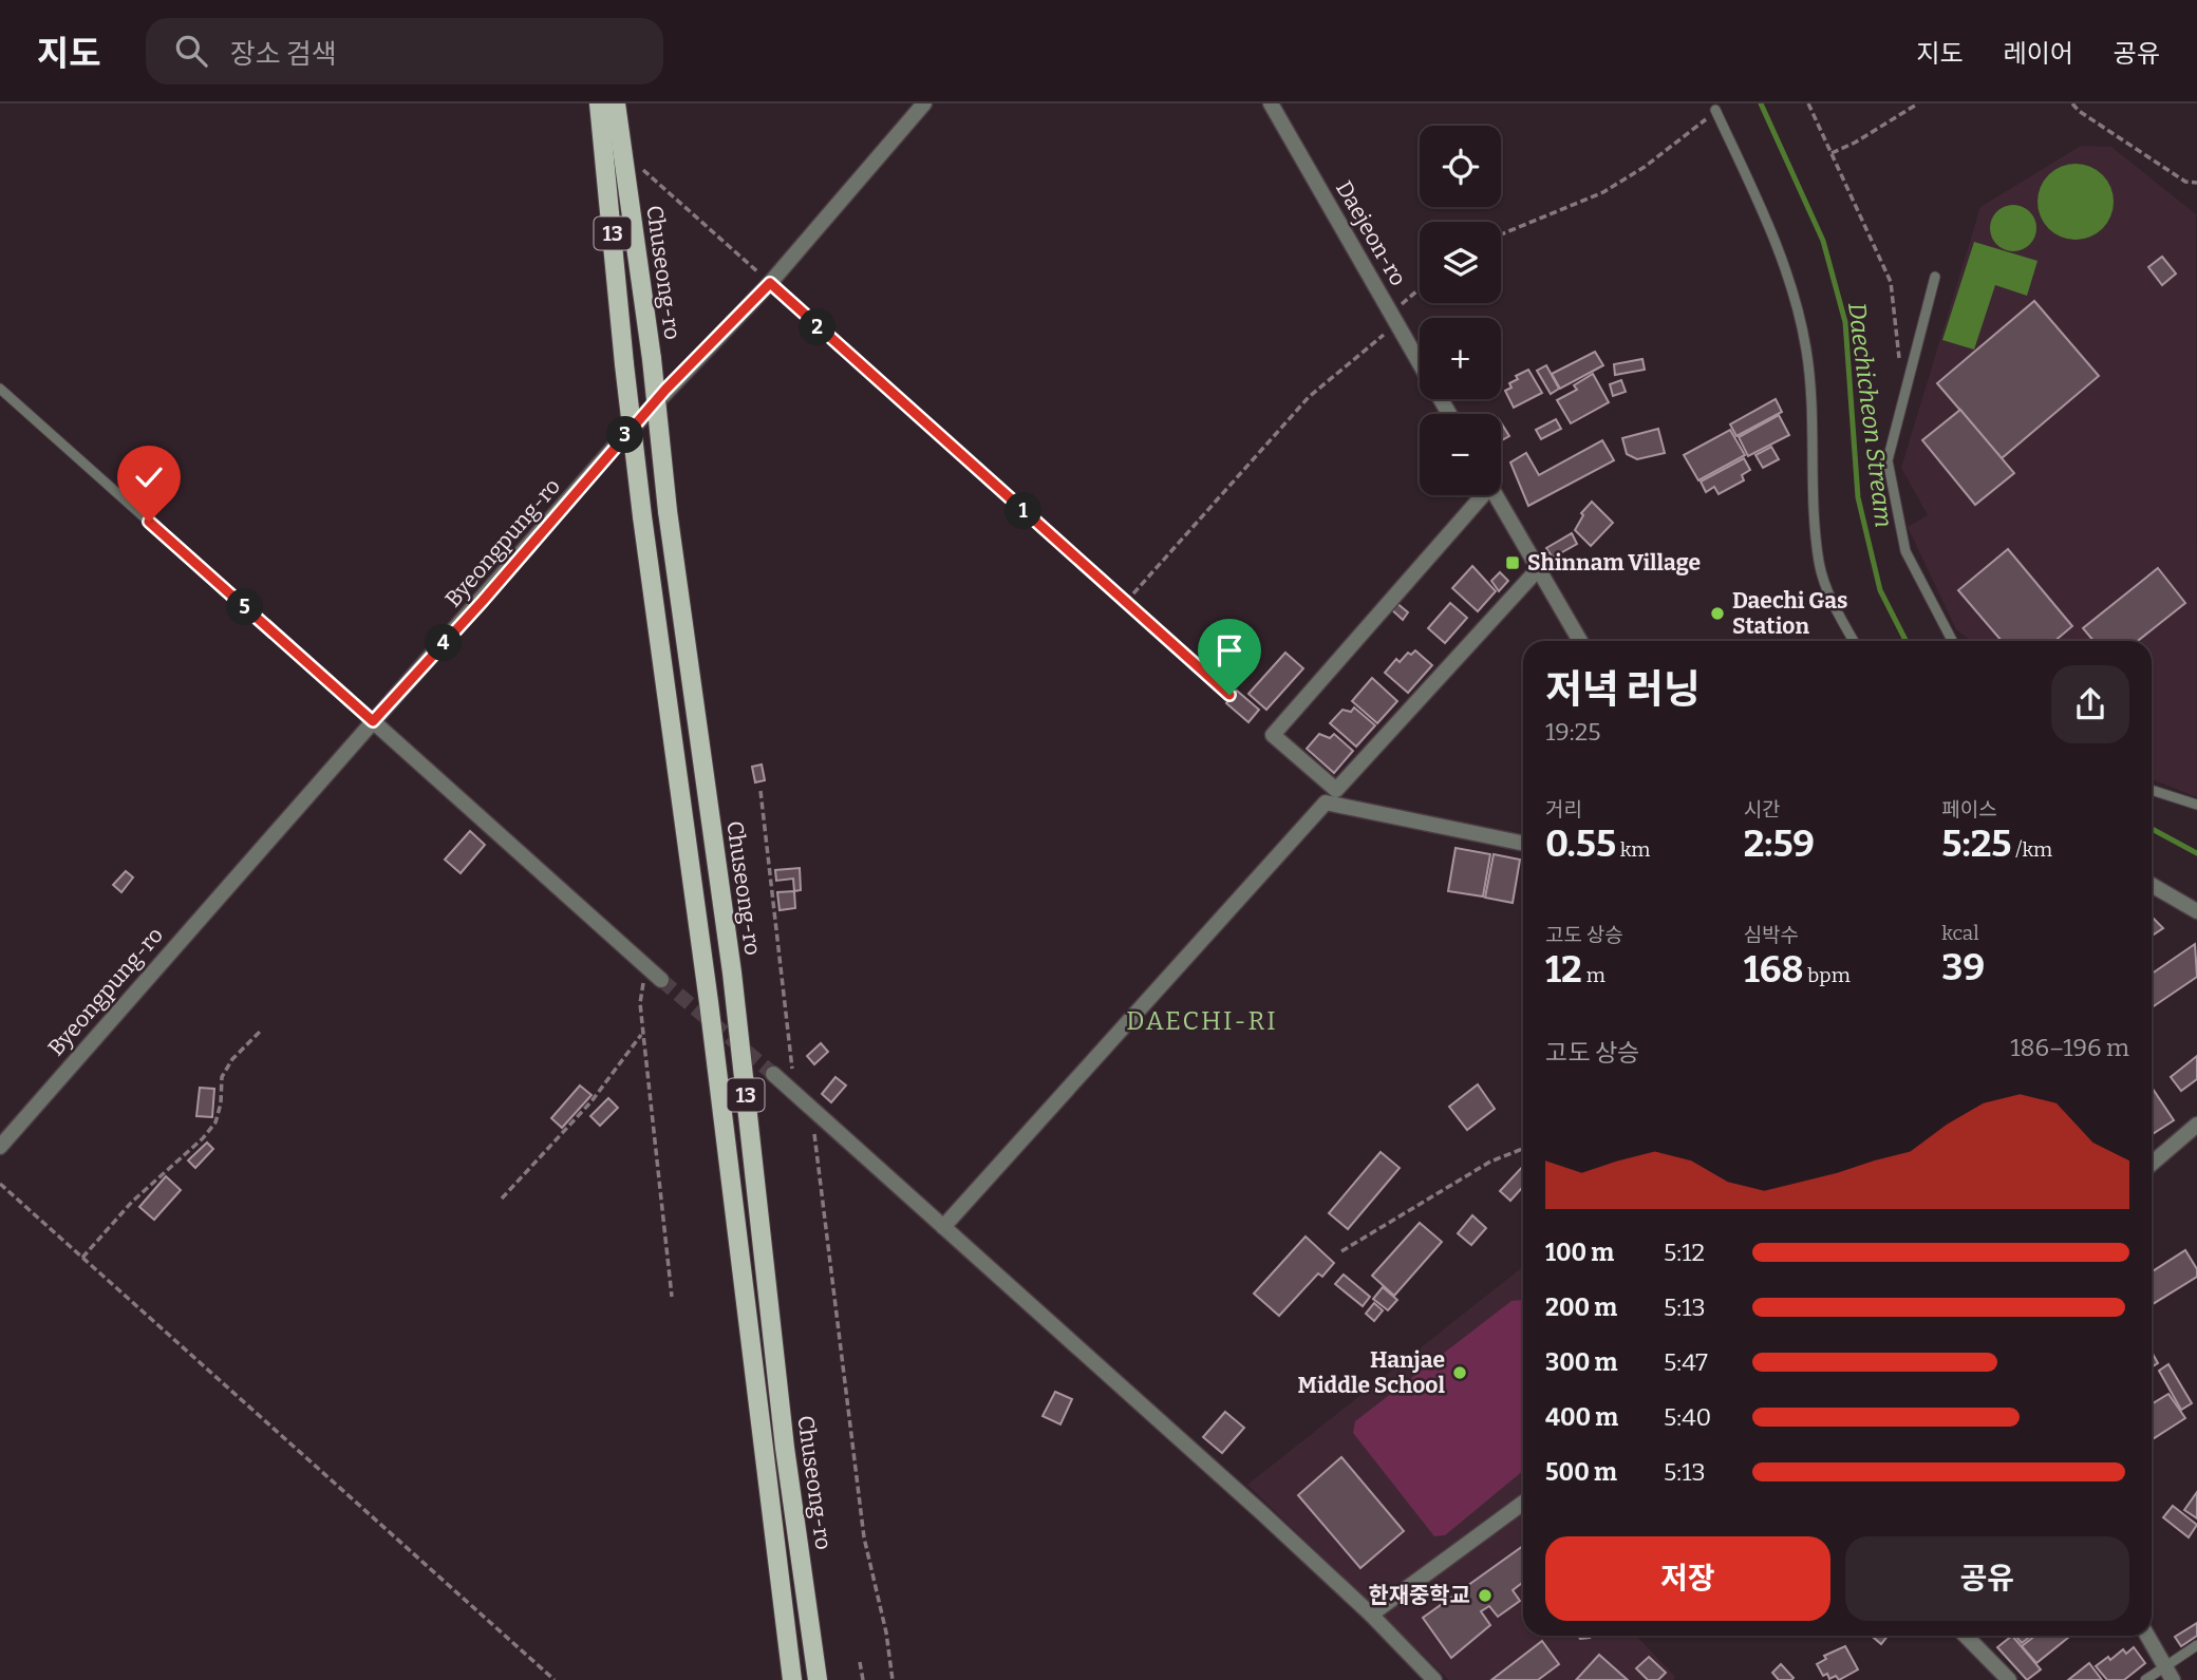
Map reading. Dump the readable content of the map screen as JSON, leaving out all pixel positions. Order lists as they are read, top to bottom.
{
  "streets": {
    "main road": ["13", "Chuseong-ro"],
    "street": ["Daejeon-ro", "Byeongpung-ro"]
  },
  "districts": ["DAECHI-RI"],
  "water": ["Daechicheon Stream"],
  "places": {
    "transit": ["Shinnam Village"],
    "other": ["Daechi Gas Station", "Hanjae Middle School", "한재중학교"]
  },
  "page": {
    "header": "지도",
    "search": "장소 검색",
    "nav": ["지도", "레이어", "공유"],
    "map_buttons": ["+", "−"],
    "pins": [
      "2",
      "3",
      "1",
      "5",
      "4"
    ],
    "heading": ["저녁 러닝", "19:25"],
    "stats": [
      ["거리", "0.55 km"],
      ["시간", "2:59"],
      ["페이스", "5:25 /km"],
      ["고도 상승", "12 m"],
      ["심박수", "168 bpm"],
      ["kcal", "39"]
    ],
    "chart": ["고도 상승", "186–196 m"],
    "list": [
      {
        "name": "100 m",
        "note": "5:12"
      },
      {
        "name": "200 m",
        "note": "5:13"
      },
      {
        "name": "300 m",
        "note": "5:47"
      },
      {
        "name": "400 m",
        "note": "5:40"
      },
      {
        "name": "500 m",
        "note": "5:13"
      }
    ],
    "buttons": ["저장", "공유"]
  }
}
